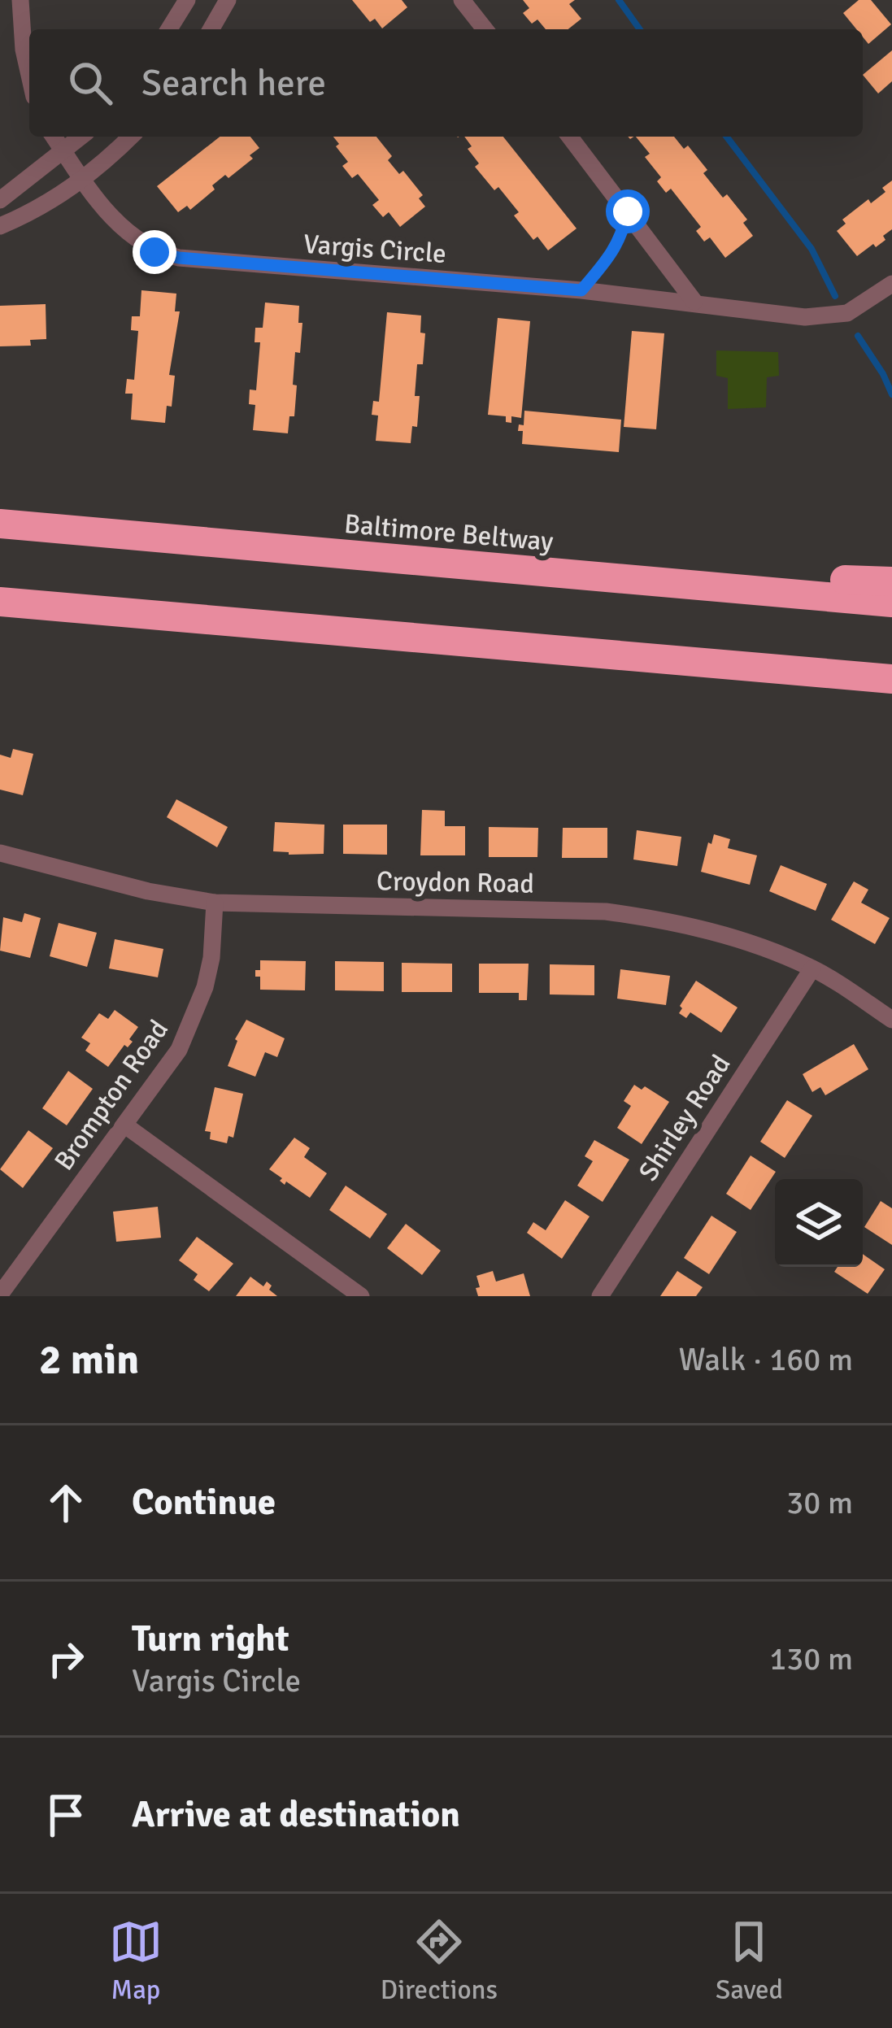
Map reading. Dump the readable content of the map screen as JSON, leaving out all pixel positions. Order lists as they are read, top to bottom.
{
  "streets": {
    "highway": ["Baltimore Beltway"],
    "street": [
      "Vargis Circle",
      "Croydon Road",
      "Brompton Road",
      "Shirley Road"
    ]
  },
  "crossings": [
    ["Croydon Road", "Brompton Road"],
    ["Croydon Road", "Shirley Road"]
  ],
  "page": {
    "search": "Search here",
    "heading": ["2 min", "Walk · 160 m"],
    "list": [
      ["Continue", "30 m"],
      ["Turn right", "Vargis Circle", "130 m"],
      "Arrive at destination"
    ],
    "nav": ["Map", "Directions", "Saved"]
  }
}
